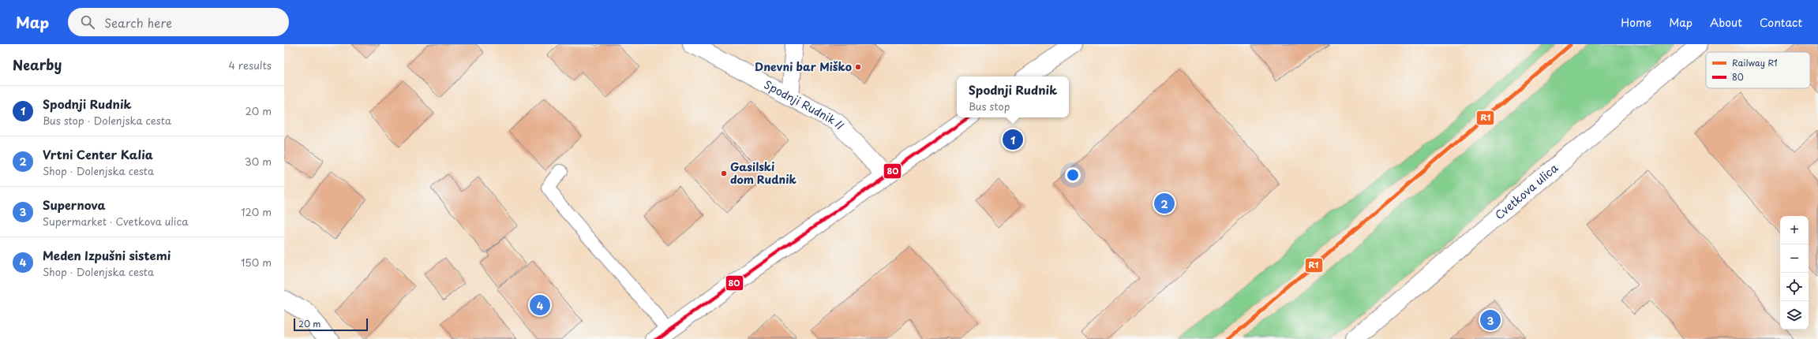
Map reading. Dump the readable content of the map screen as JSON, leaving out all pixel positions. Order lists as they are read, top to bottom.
{
  "streets": {
    "street": ["Spodnji Rudnik II", "Cvetkova ulica"]
  },
  "places": ["Dnevni bar Miško", "Gasilski dom Rudnik"],
  "lines": ["rail line R1", "transit line 80"],
  "legend": ["Railway R1", "80"],
  "scale_bar": "20 m",
  "page": {
    "header": "Map",
    "search": "Search here",
    "nav": [
      "Home",
      "Map",
      "About",
      "Contact"
    ],
    "heading": ["Nearby", "4 results"],
    "popup": ["Spodnji Rudnik", "Bus stop"],
    "list": [
      {
        "mark": "1",
        "name": "Spodnji Rudnik",
        "note": "Bus stop · Dolenjska cesta",
        "value": "20 m"
      },
      {
        "mark": "2",
        "name": "Vrtni Center Kalia",
        "note": "Shop · Dolenjska cesta",
        "value": "30 m"
      },
      {
        "mark": "3",
        "name": "Supernova",
        "note": "Supermarket · Cvetkova ulica",
        "value": "120 m"
      },
      {
        "mark": "4",
        "name": "Meden Izpušni sistemi",
        "note": "Shop · Dolenjska cesta",
        "value": "150 m"
      }
    ],
    "pins": [
      "1",
      "2",
      "4",
      "3"
    ],
    "map_buttons": ["+", "−"],
    "scale": "20 m"
  }
}
